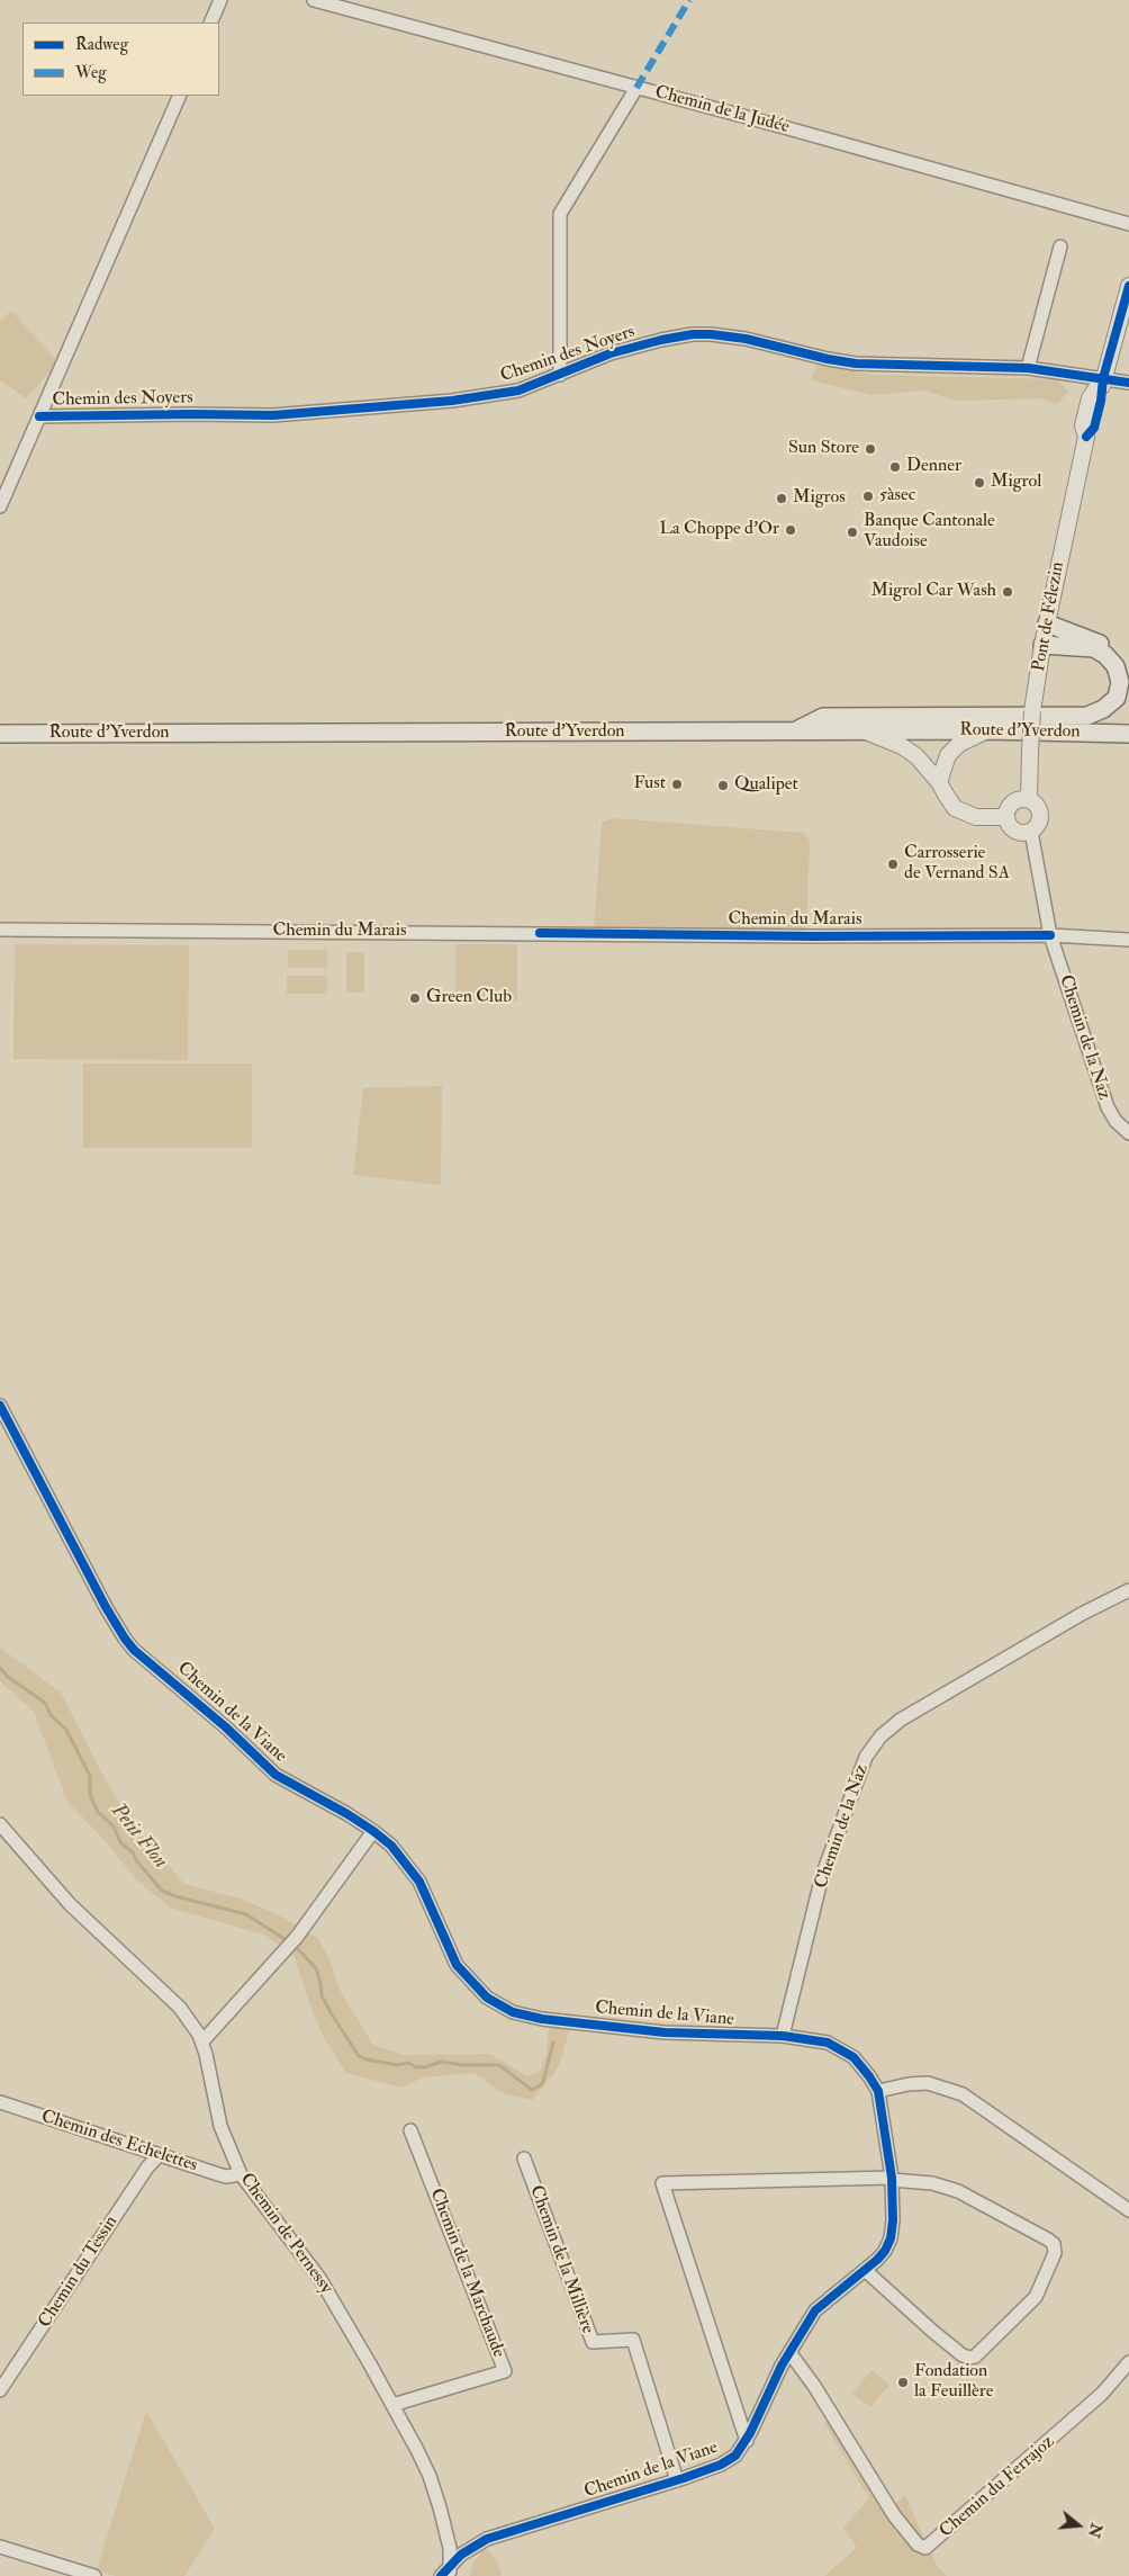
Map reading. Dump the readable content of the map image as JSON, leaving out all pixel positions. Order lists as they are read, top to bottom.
{
  "streets": {
    "main road": ["Route d'Yverdon"],
    "street": [
      "Chemin de la Judée",
      "Chemin des Noyers",
      "Pont de Félezin",
      "Chemin du Marais",
      "Chemin de la Naz",
      "Chemin de la Viane",
      "Chemin des Echelettes",
      "Chemin de Pernessy",
      "Chemin de la Millière",
      "Chemin du Tessin",
      "Chemin de la Marchaude",
      "Chemin du Ferrajoz"
    ]
  },
  "crossings": [
    ["Chemin des Noyers", "Pont de Félezin"],
    ["Chemin du Marais", "Chemin de la Naz"],
    ["Chemin de la Naz", "Chemin de la Viane"],
    ["Chemin de la Viane", "Chemin de Pernessy"],
    ["Chemin de la Viane", "Chemin de la Millière"],
    ["Chemin de la Viane", "Chemin du Ferrajoz"],
    ["Chemin des Echelettes", "Chemin de Pernessy"],
    ["Chemin des Echelettes", "Chemin du Tessin"],
    ["Chemin de Pernessy", "Chemin de la Marchaude"]
  ],
  "water": ["Petit Flon"],
  "places": [
    "Sun Store",
    "Denner",
    "Migrol",
    "5àsec",
    "Migros",
    "La Choppe d'Or",
    "Banque Cantonale Vaudoise",
    "Migrol Car Wash",
    "Fust",
    "Qualipet",
    "Carrosserie de Vernand SA",
    "Green Club",
    "Fondation la Feuillère"
  ],
  "legend": ["Radweg", "Weg"],
  "north": "right"
}
